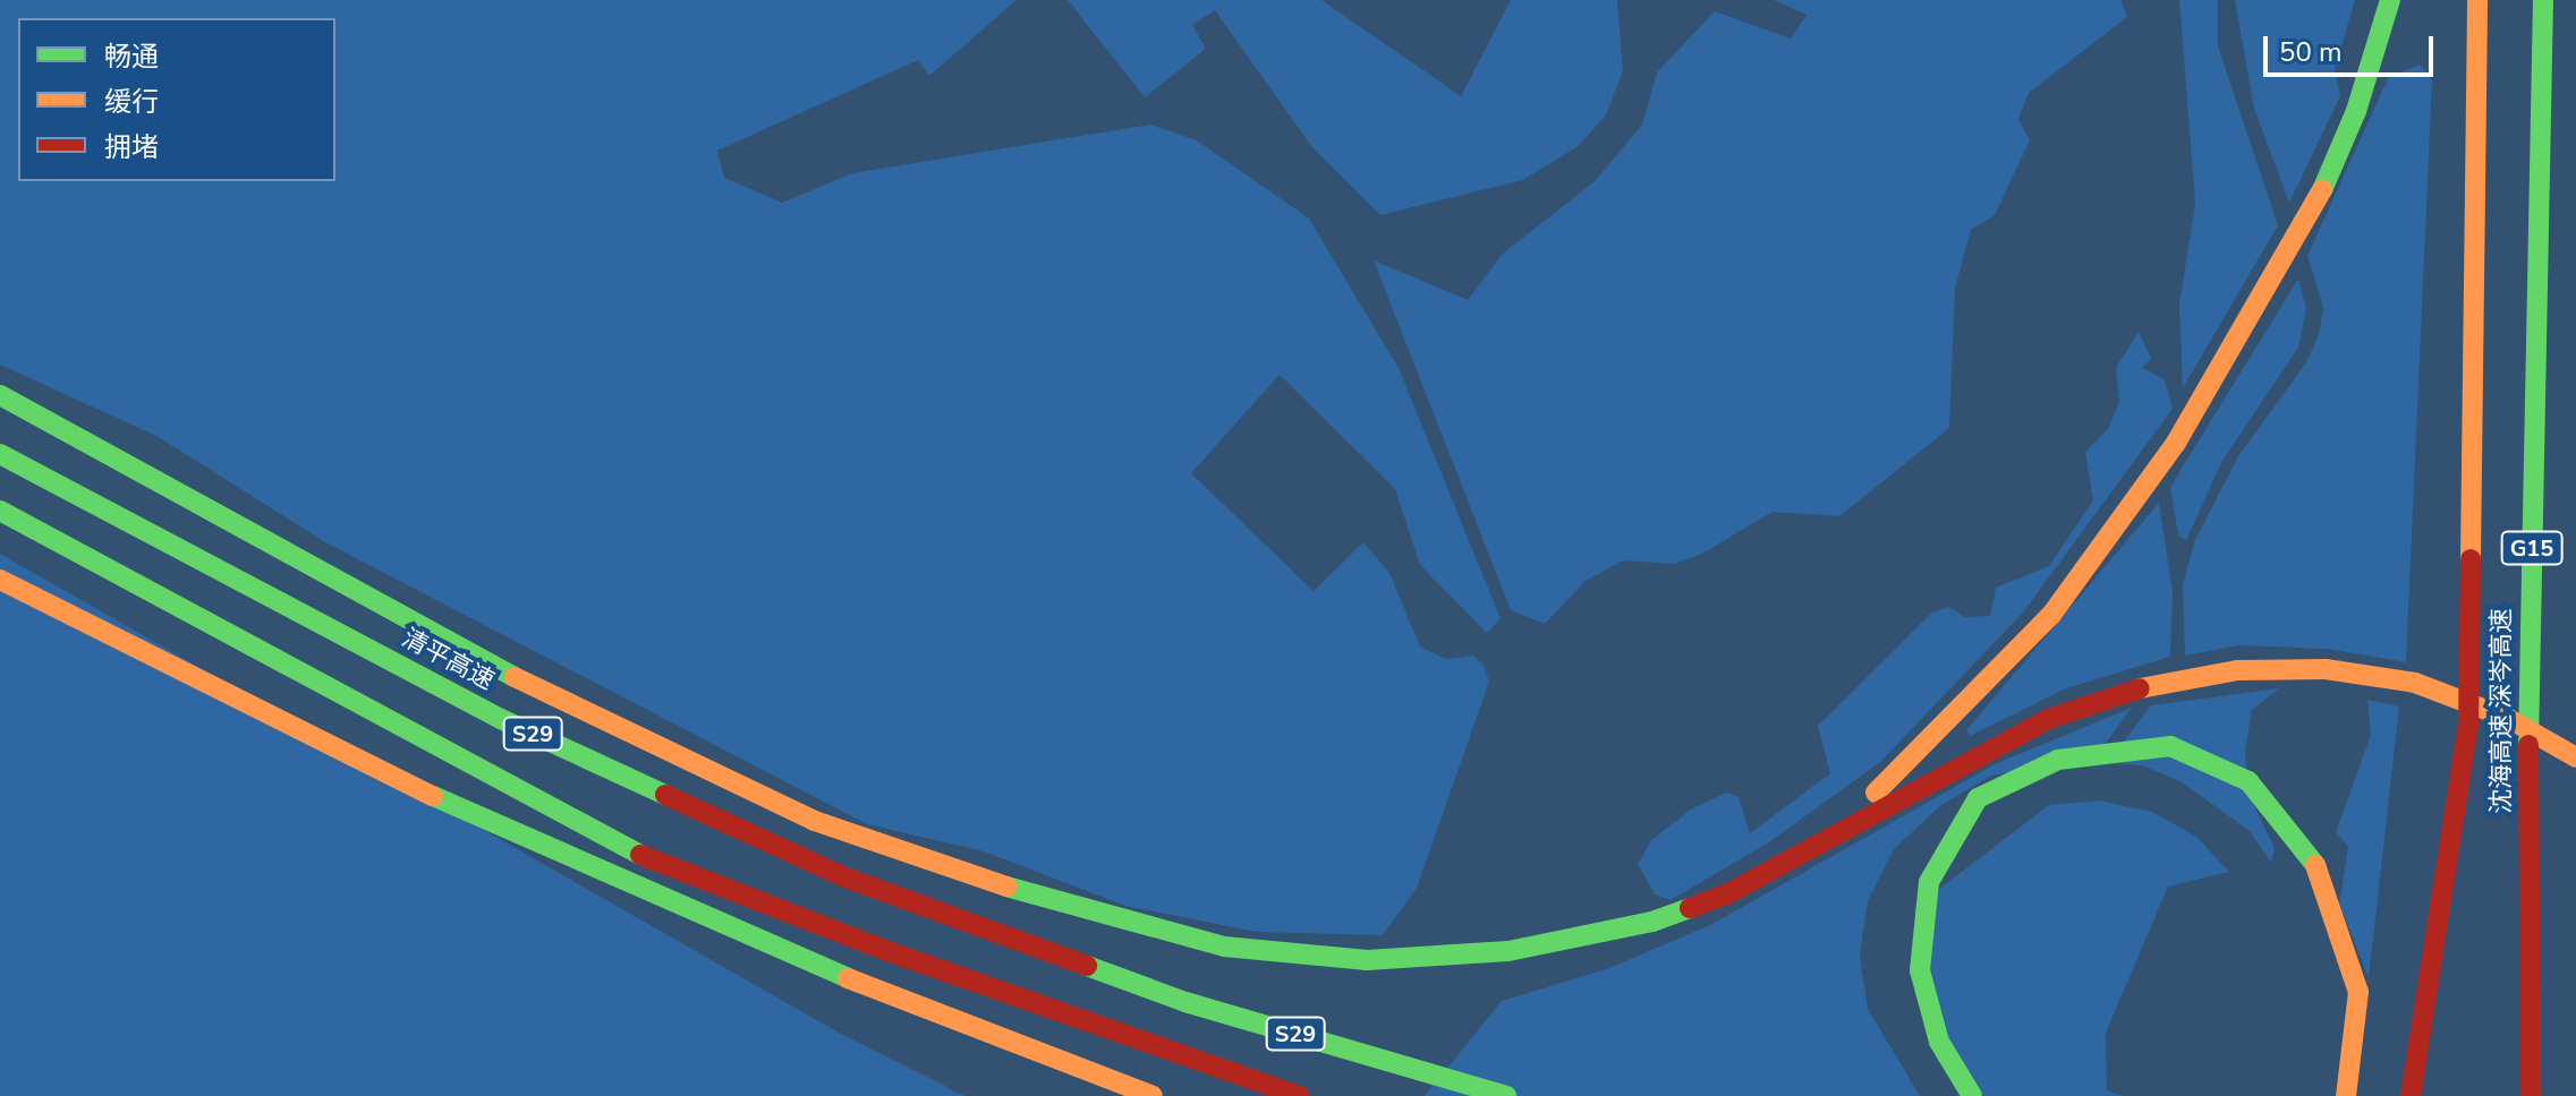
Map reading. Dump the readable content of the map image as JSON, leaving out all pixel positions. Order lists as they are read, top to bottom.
{
  "streets": {
    "highway": [
      "G15",
      "清平高速",
      "沈海高速 深岑高速",
      "S29"
    ]
  },
  "legend": ["畅通", "缓行", "拥堵"],
  "scale_bar": "50 m"
}
